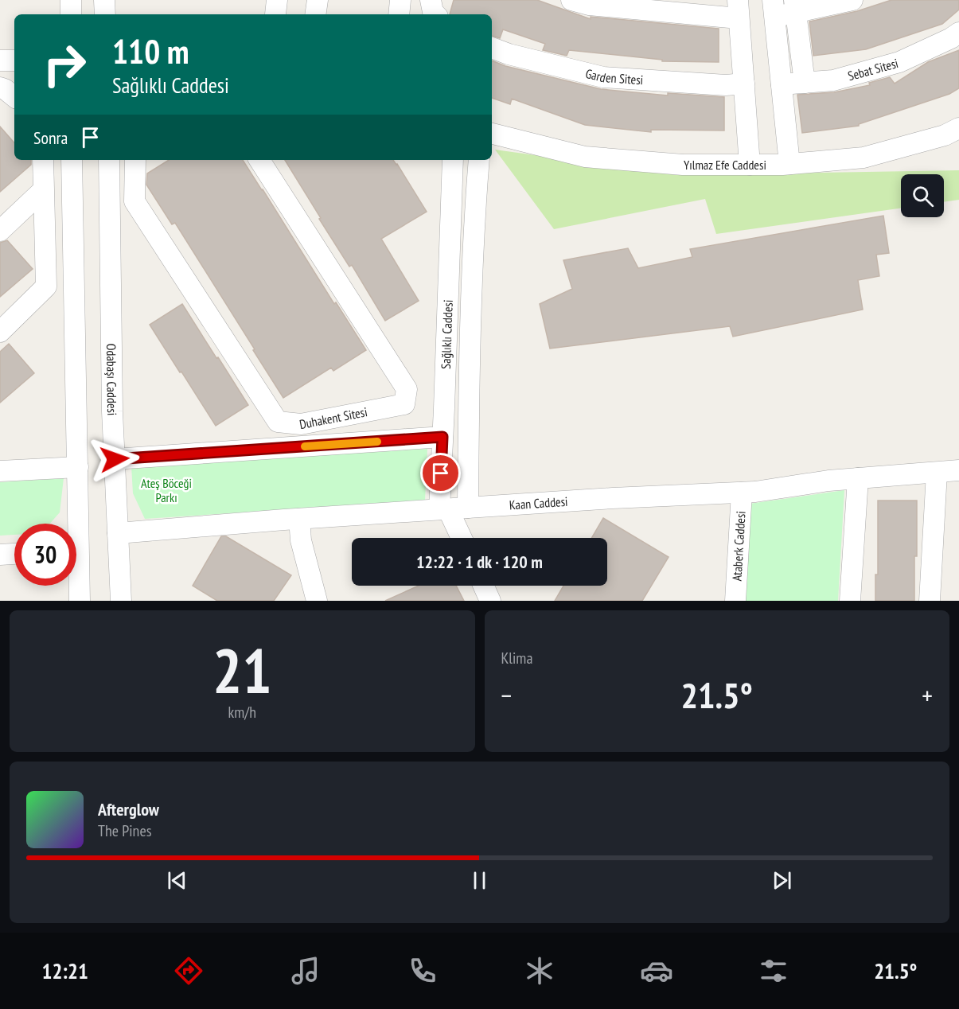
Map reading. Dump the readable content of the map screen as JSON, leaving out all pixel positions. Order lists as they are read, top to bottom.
{
  "streets": {
    "street": [
      "Sebat Sitesi",
      "Garden Sitesi",
      "Yılmaz Efe Caddesi",
      "Sağlıklı Caddesi",
      "Odabaşı Caddesi",
      "Duhakent Sitesi",
      "Kaan Caddesi",
      "Ataberk Caddesi"
    ]
  },
  "crossings": [
    ["Sağlıklı Caddesi", "Kaan Caddesi"],
    ["Odabaşı Caddesi", "Kaan Caddesi"],
    ["Kaan Caddesi", "Ataberk Caddesi"]
  ],
  "parks": ["Ateş Böceği Parkı"],
  "page": {
    "turn": ["110 m", "Sağlıklı Caddesi"],
    "then": "Sonra",
    "limit": "30",
    "trip": "12:22 · 1 dk · 120 m",
    "tile": [
      ["21", "km/h"],
      "Klima"
    ],
    "heat": ["−", "21.5°", "+"],
    "song": ["Afterglow", "The Pines"],
    "tabs": ["12:21", "21.5°"]
  }
}
